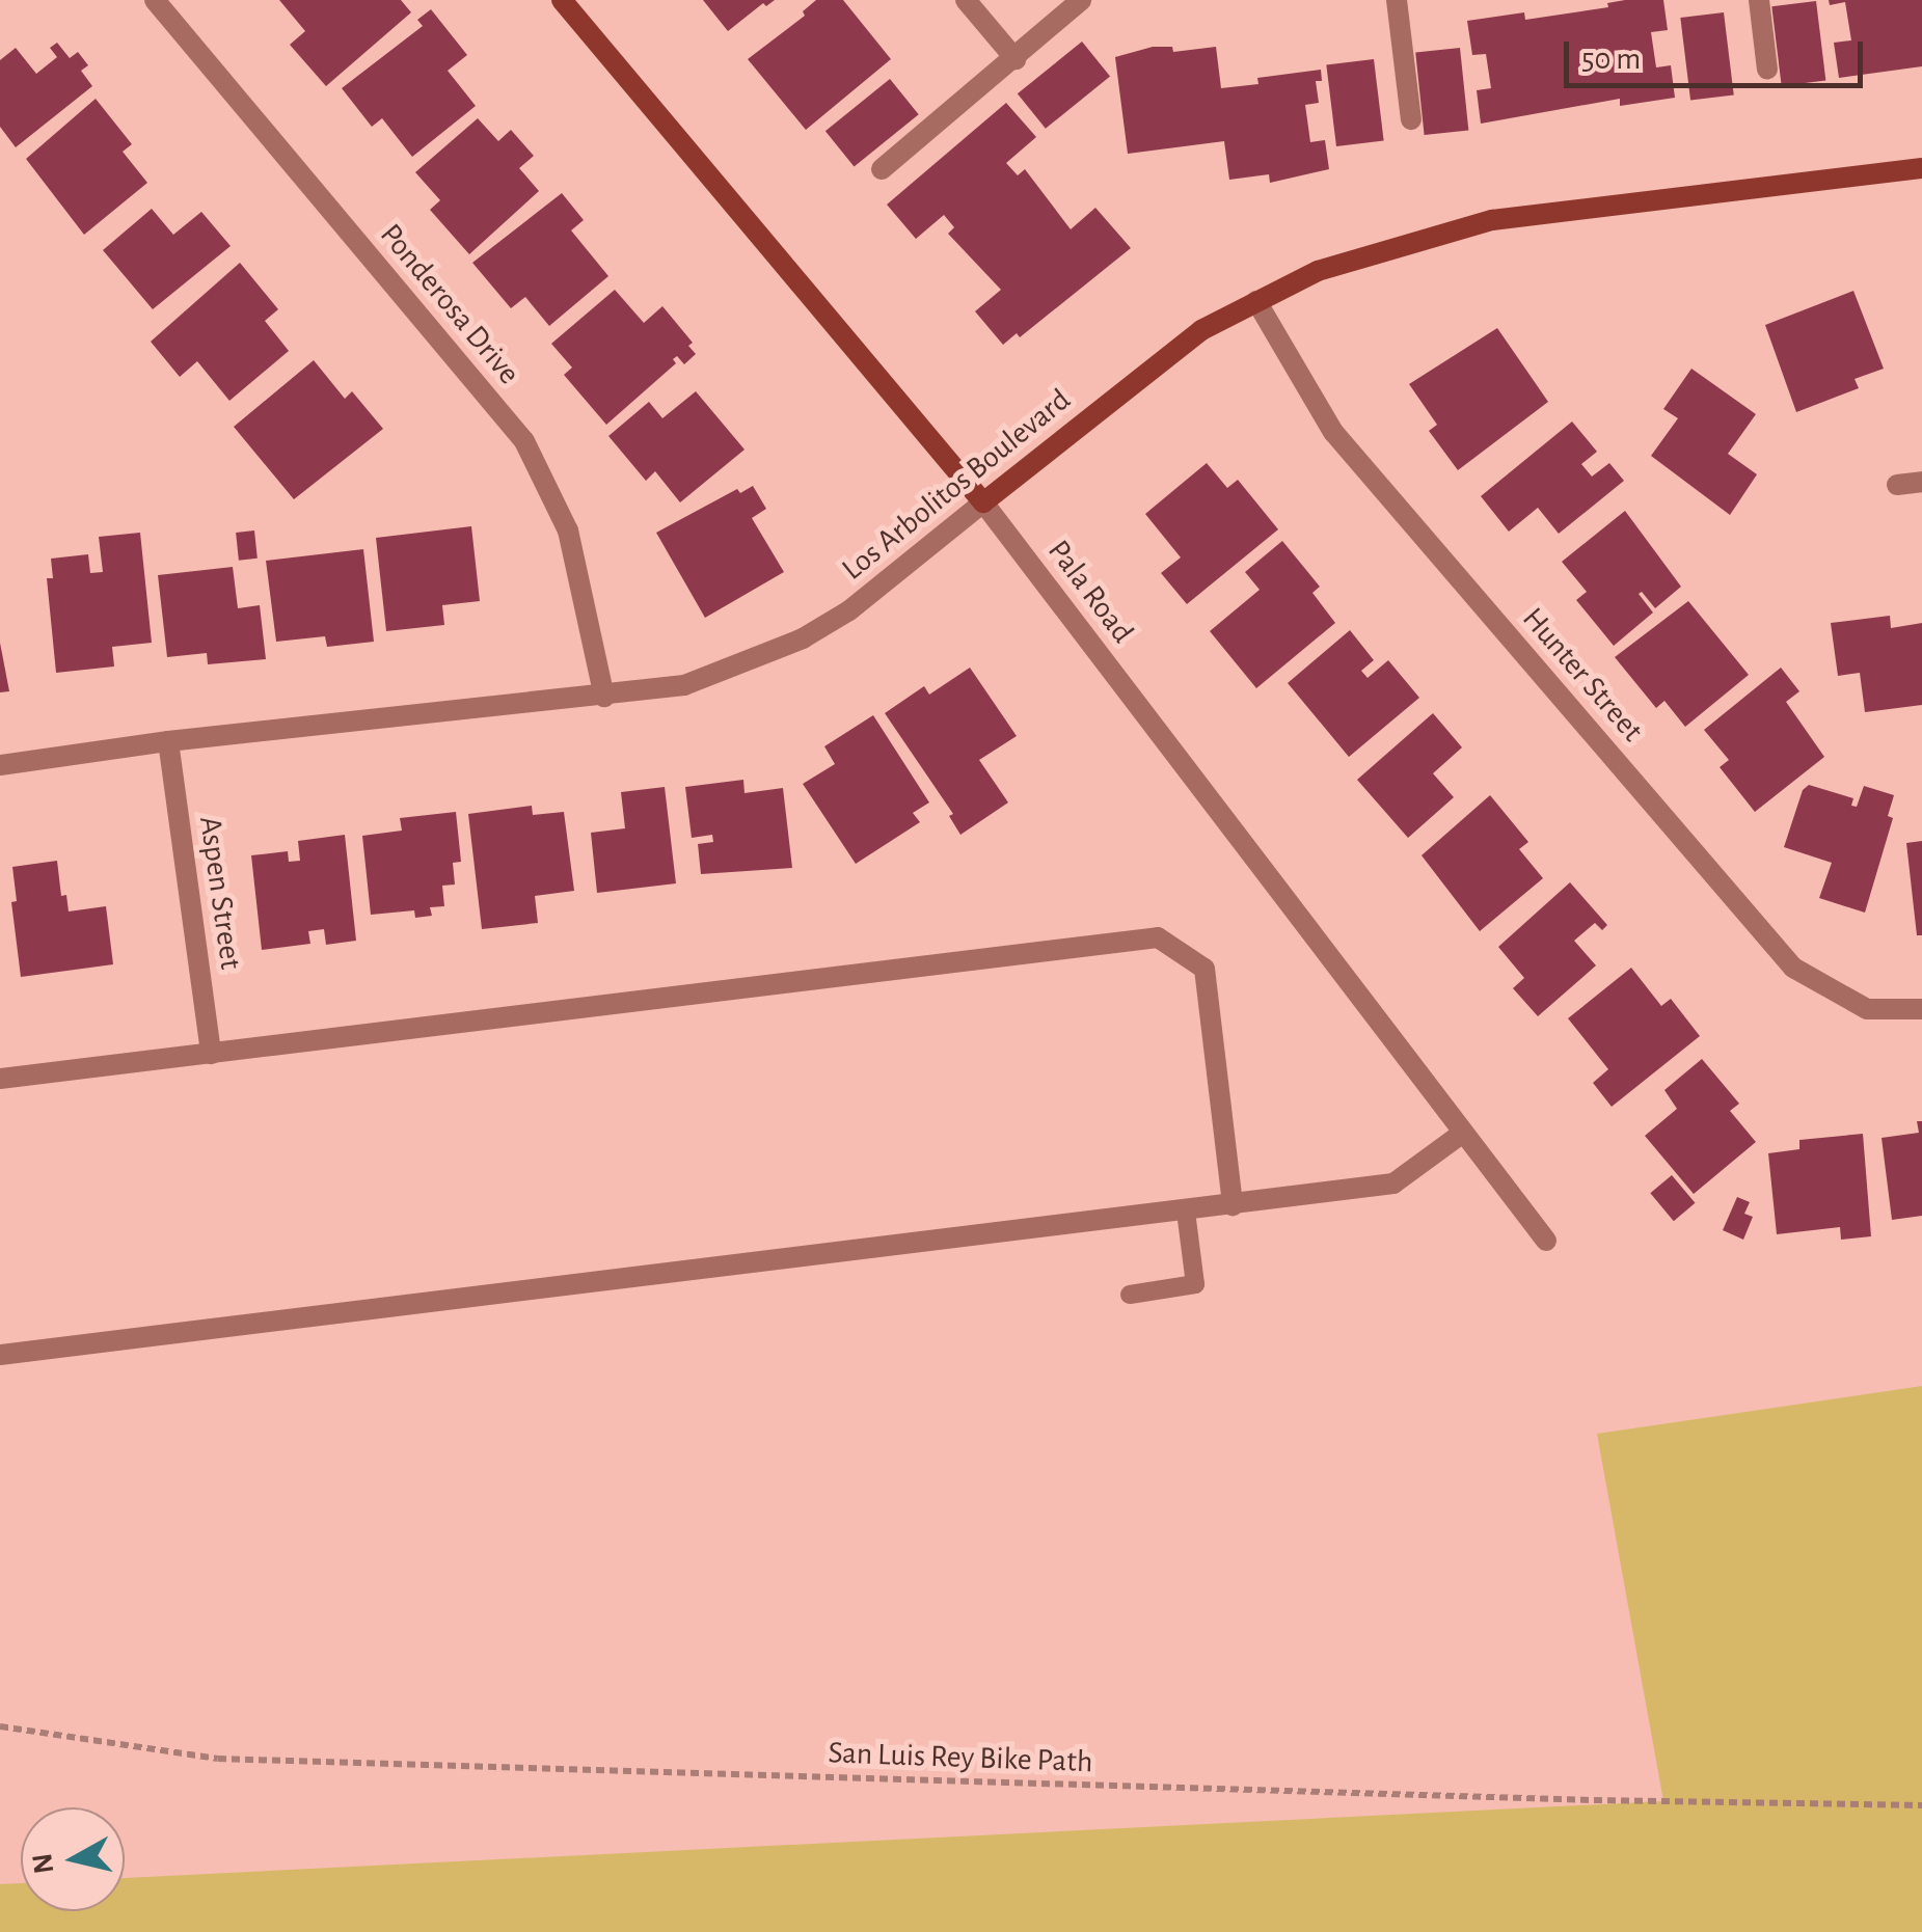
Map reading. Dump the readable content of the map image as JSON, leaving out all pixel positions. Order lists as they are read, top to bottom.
{
  "streets": {
    "street": [
      "Ponderosa Drive",
      "Los Arbolitos Boulevard",
      "Pala Road",
      "Hunter Street",
      "Aspen Street"
    ],
    "path": ["San Luis Rey Bike Path"]
  },
  "crossings": [
    ["Ponderosa Drive", "Los Arbolitos Boulevard"],
    ["Los Arbolitos Boulevard", "Pala Road"],
    ["Los Arbolitos Boulevard", "Hunter Street"],
    ["Los Arbolitos Boulevard", "Aspen Street"]
  ],
  "scale_bar": "50 m",
  "north": "left"
}
